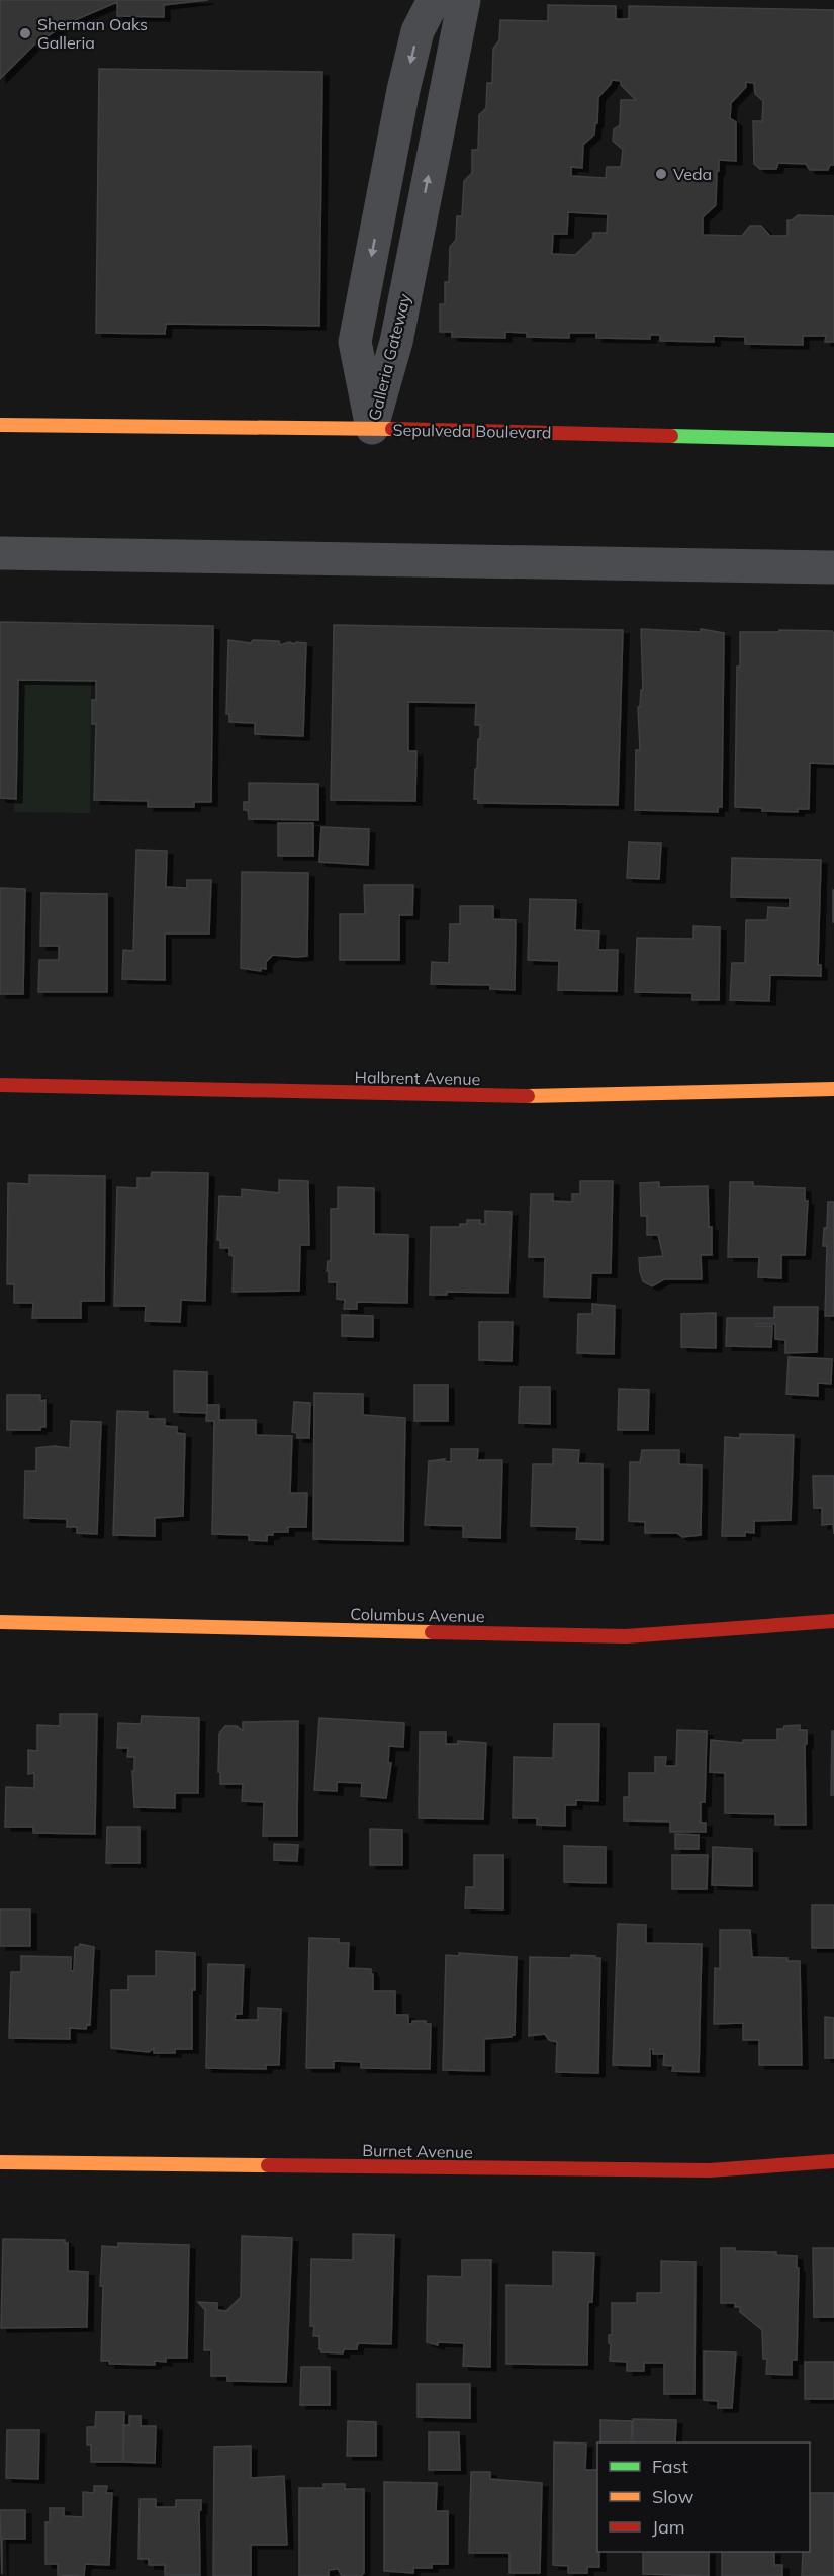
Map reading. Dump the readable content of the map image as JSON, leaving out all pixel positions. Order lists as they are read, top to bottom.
{
  "streets": {
    "street": [
      "Galleria Gateway",
      "Sepulveda Boulevard",
      "Halbrent Avenue",
      "Columbus Avenue",
      "Burnet Avenue"
    ]
  },
  "crossings": [
    ["Galleria Gateway", "Sepulveda Boulevard"]
  ],
  "places": ["Sherman Oaks Galleria", "Veda"],
  "legend": ["Fast", "Slow", "Jam"]
}
